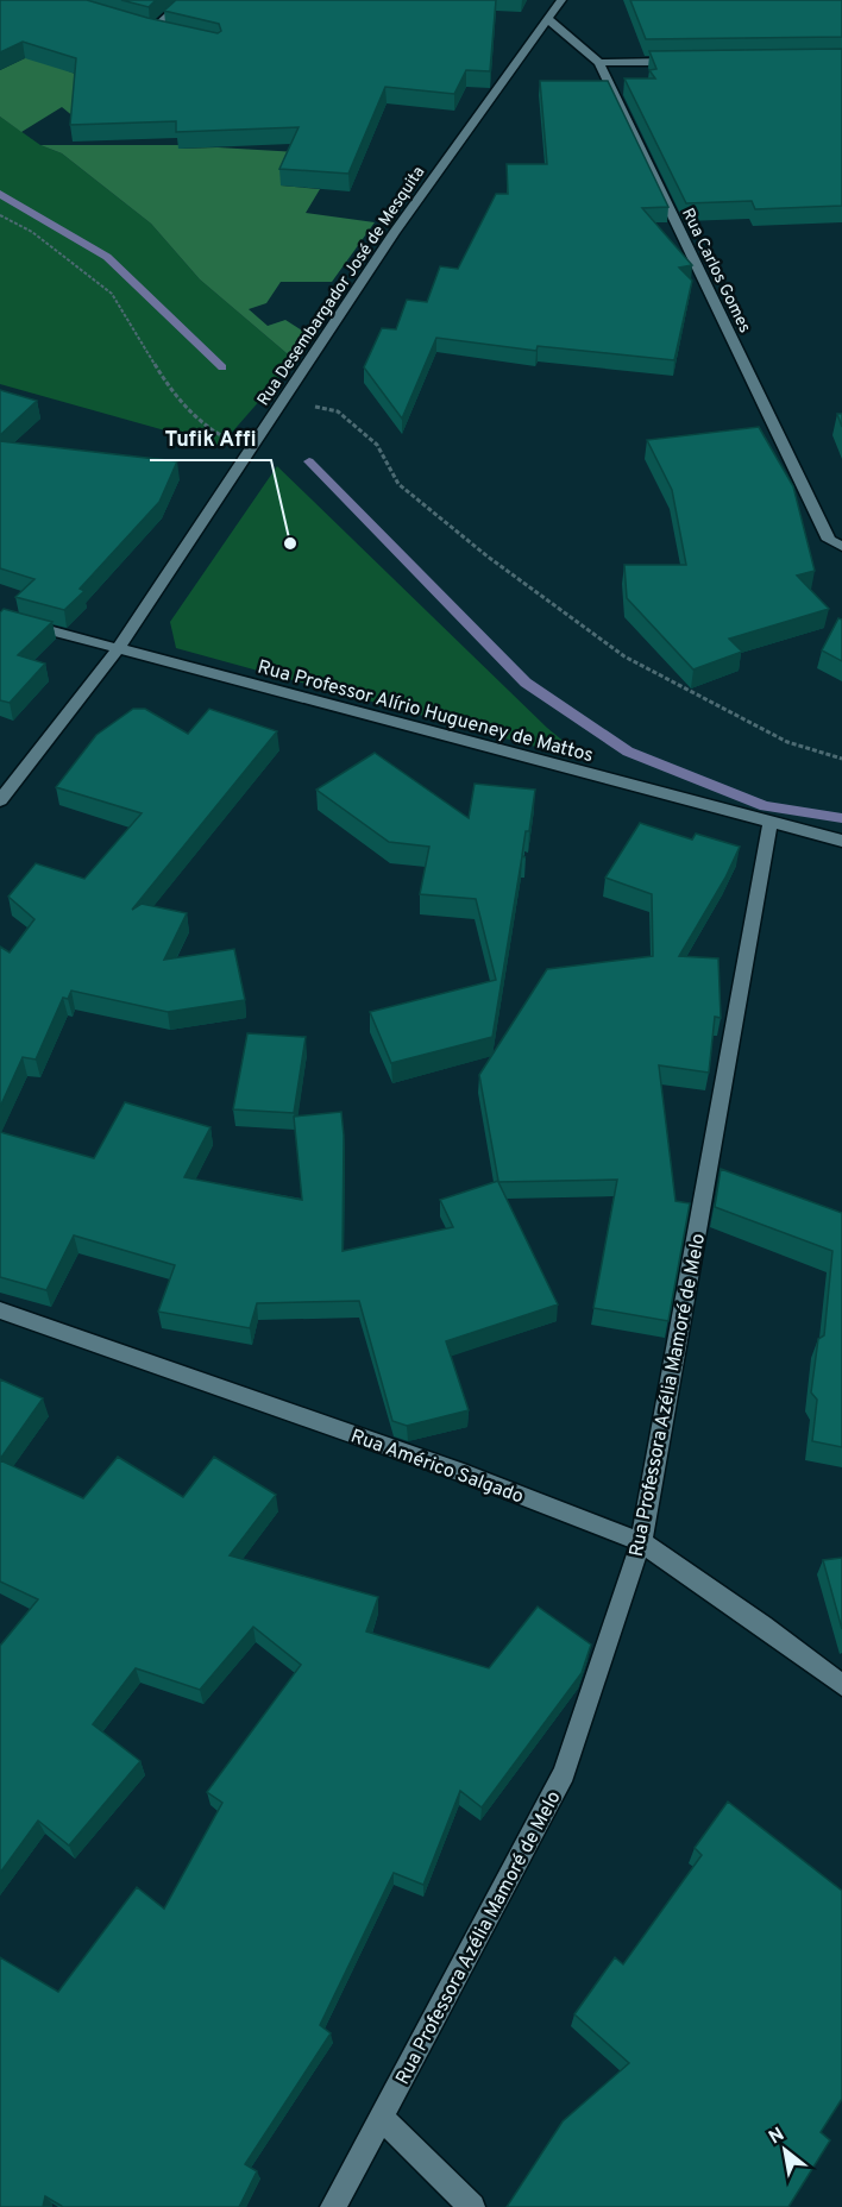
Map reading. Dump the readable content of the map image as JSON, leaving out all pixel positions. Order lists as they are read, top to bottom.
{
  "streets": {
    "street": [
      "Rua Carlos Gomes",
      "Rua Desembargador José de Mesquita",
      "Rua Professor Alírio Hugueney de Mattos",
      "Rua Professora Azélia Mamoré de Melo",
      "Rua Américo Salgado"
    ]
  },
  "crossings": [
    ["Rua Carlos Gomes", "Rua Desembargador José de Mesquita"],
    ["Rua Desembargador José de Mesquita", "Rua Professor Alírio Hugueney de Mattos"],
    ["Rua Professor Alírio Hugueney de Mattos", "Rua Professora Azélia Mamoré de Melo"],
    ["Rua Professora Azélia Mamoré de Melo", "Rua Américo Salgado"]
  ],
  "places": ["Tufik Affi"],
  "north": "top left"
}
